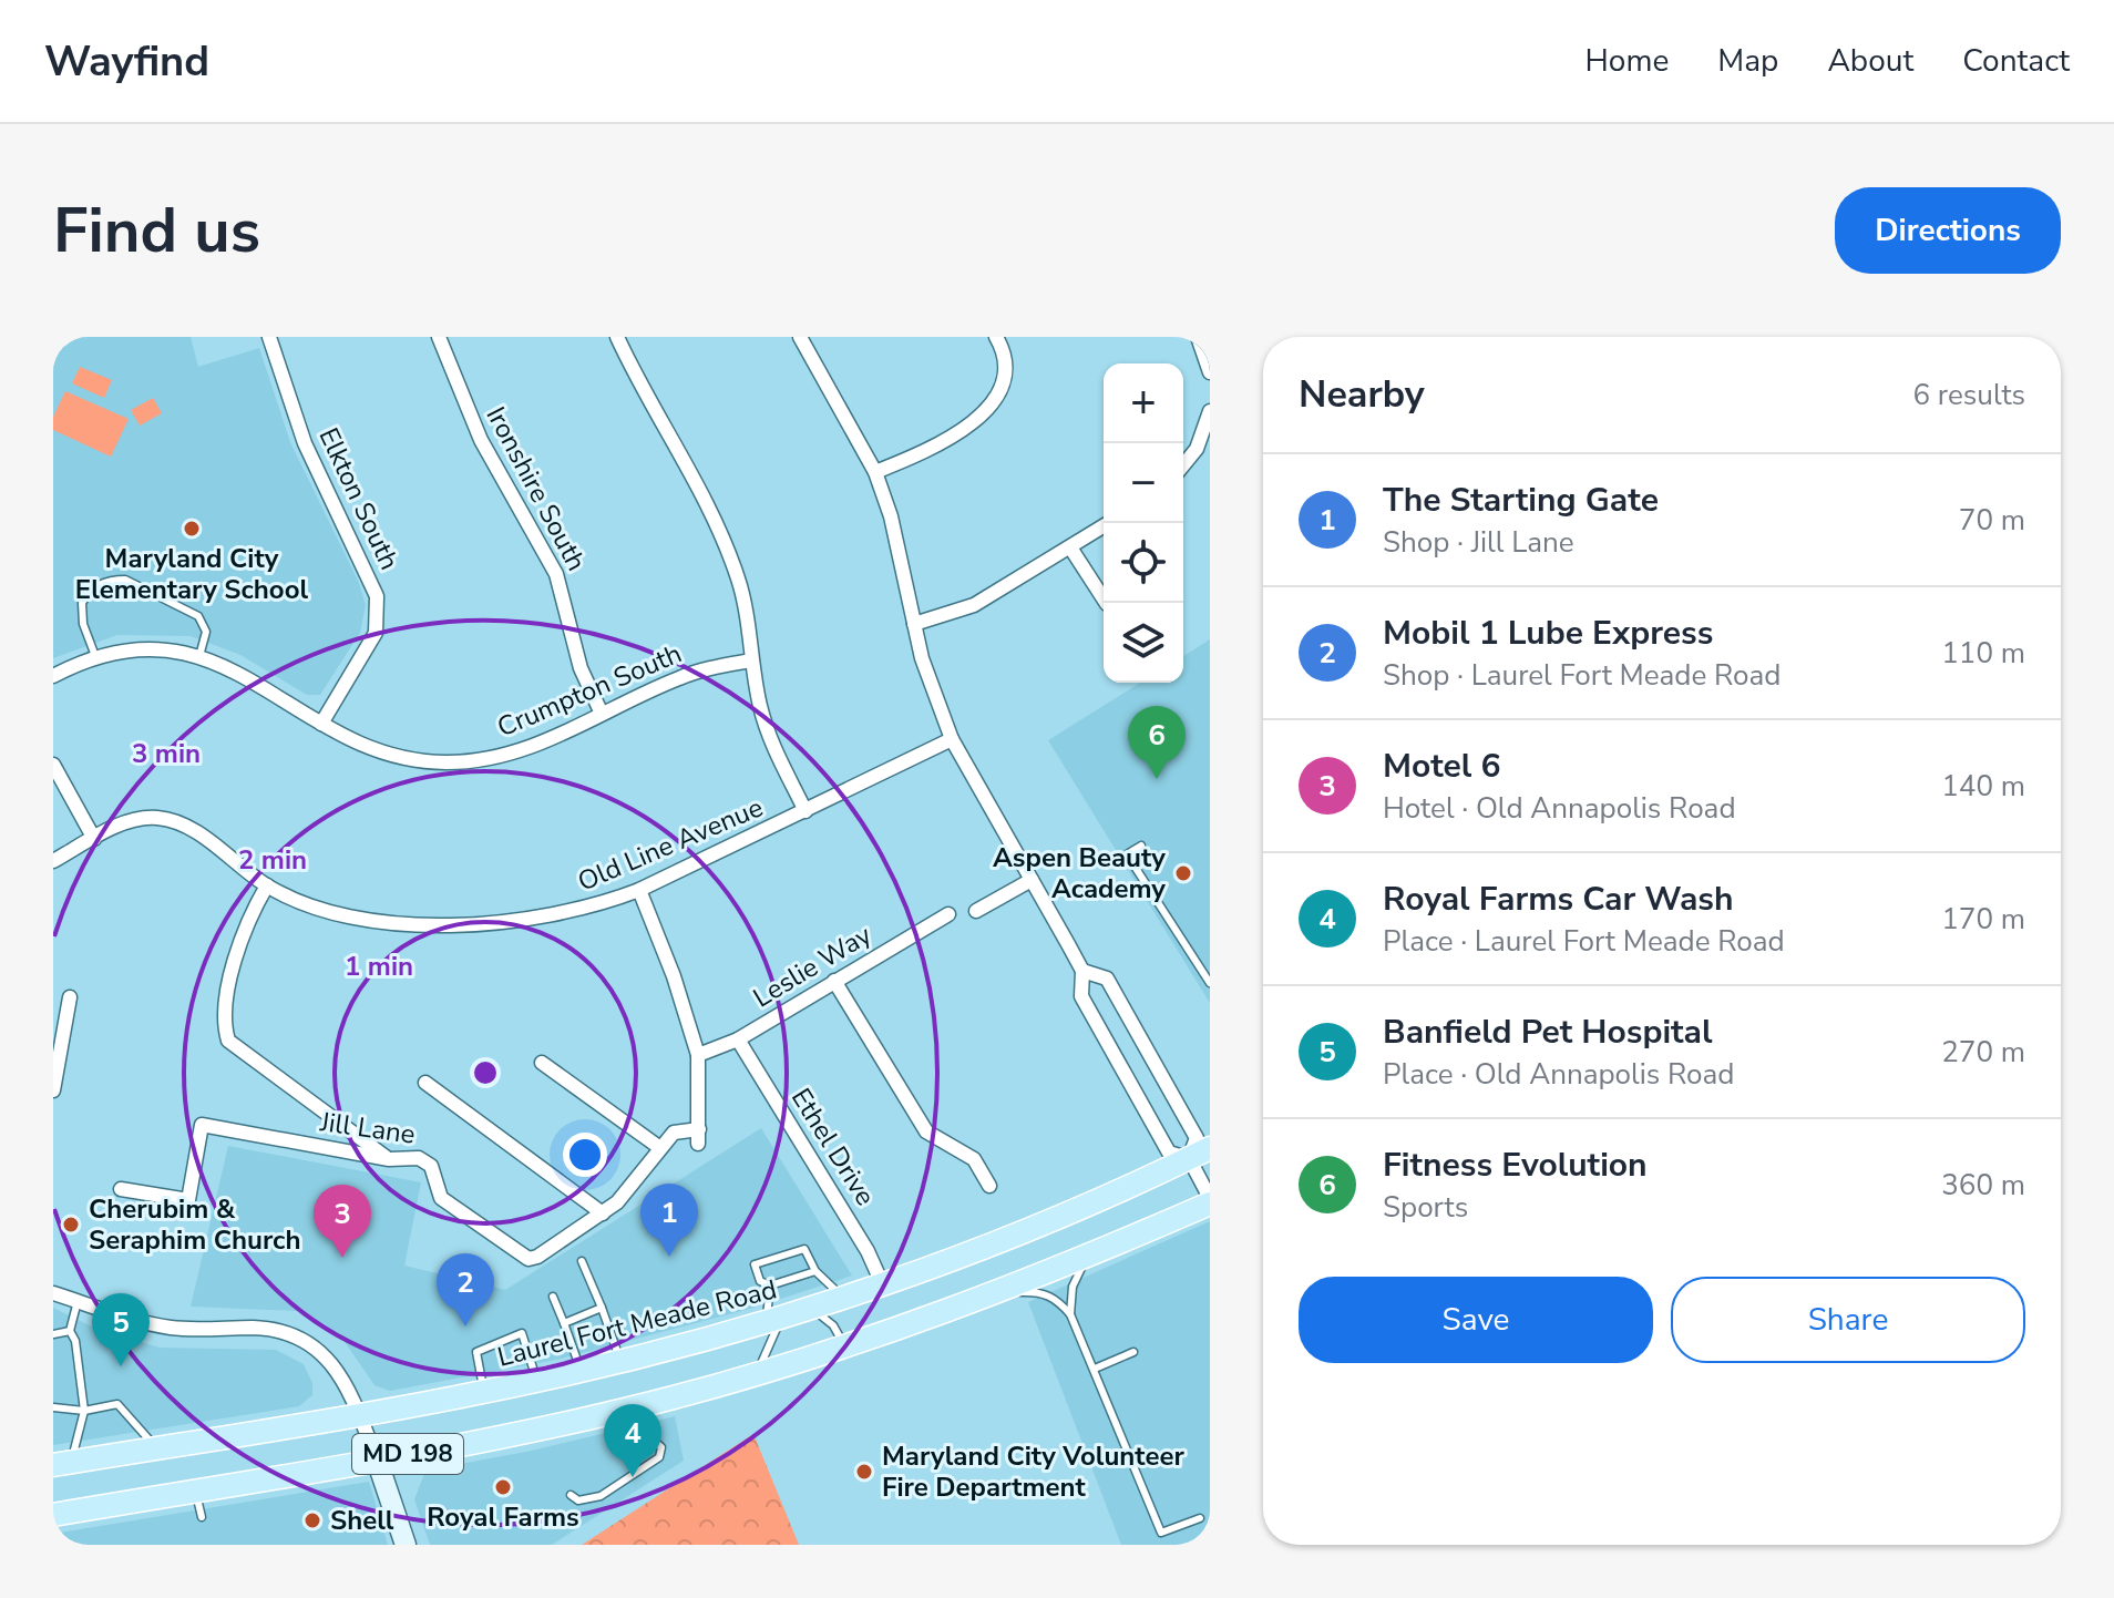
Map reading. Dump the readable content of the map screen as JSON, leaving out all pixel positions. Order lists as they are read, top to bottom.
{
  "streets": {
    "main road": ["Laurel Fort Meade Road", "MD 198"],
    "street": [
      "Ironshire South",
      "Elkton South",
      "Crumpton South",
      "Old Line Avenue",
      "Leslie Way",
      "Jill Lane",
      "Ethel Drive"
    ]
  },
  "crossings": [
    ["Ironshire South", "Crumpton South"],
    ["Elkton South", "Crumpton South"],
    ["Old Line Avenue", "Jill Lane"],
    ["Leslie Way", "Jill Lane"],
    ["Leslie Way", "Ethel Drive"],
    ["Ethel Drive", "Laurel Fort Meade Road"]
  ],
  "places": [
    "Maryland City Elementary School",
    "Aspen Beauty Academy",
    "Cherubim & Seraphim Church",
    "Maryland City Volunteer Fire Department",
    "Royal Farms",
    "Shell"
  ],
  "page": {
    "header": "Wayfind",
    "nav": [
      "Home",
      "Map",
      "About",
      "Contact"
    ],
    "buttons": [
      "Directions",
      ["Save", "Share"]
    ],
    "title": "Find us",
    "heading": ["Nearby", "6 results"],
    "map_buttons": ["+", "−"],
    "list": [
      {
        "mark": "1",
        "name": "The Starting Gate",
        "note": "Shop · Jill Lane",
        "value": "70 m"
      },
      {
        "mark": "2",
        "name": "Mobil 1 Lube Express",
        "note": "Shop · Laurel Fort Meade Road",
        "value": "110 m"
      },
      {
        "mark": "3",
        "name": "Motel 6",
        "note": "Hotel · Old Annapolis Road",
        "value": "140 m"
      },
      {
        "mark": "4",
        "name": "Royal Farms Car Wash",
        "note": "Place · Laurel Fort Meade Road",
        "value": "170 m"
      },
      {
        "mark": "5",
        "name": "Banfield Pet Hospital",
        "note": "Place · Old Annapolis Road",
        "value": "270 m"
      },
      {
        "mark": "6",
        "name": "Fitness Evolution",
        "note": "Sports",
        "value": "360 m"
      }
    ],
    "pins": [
      "6",
      "1",
      "3",
      "2",
      "5",
      "4"
    ]
  },
  "rings": ["3 min", "2 min", "1 min"]
}
